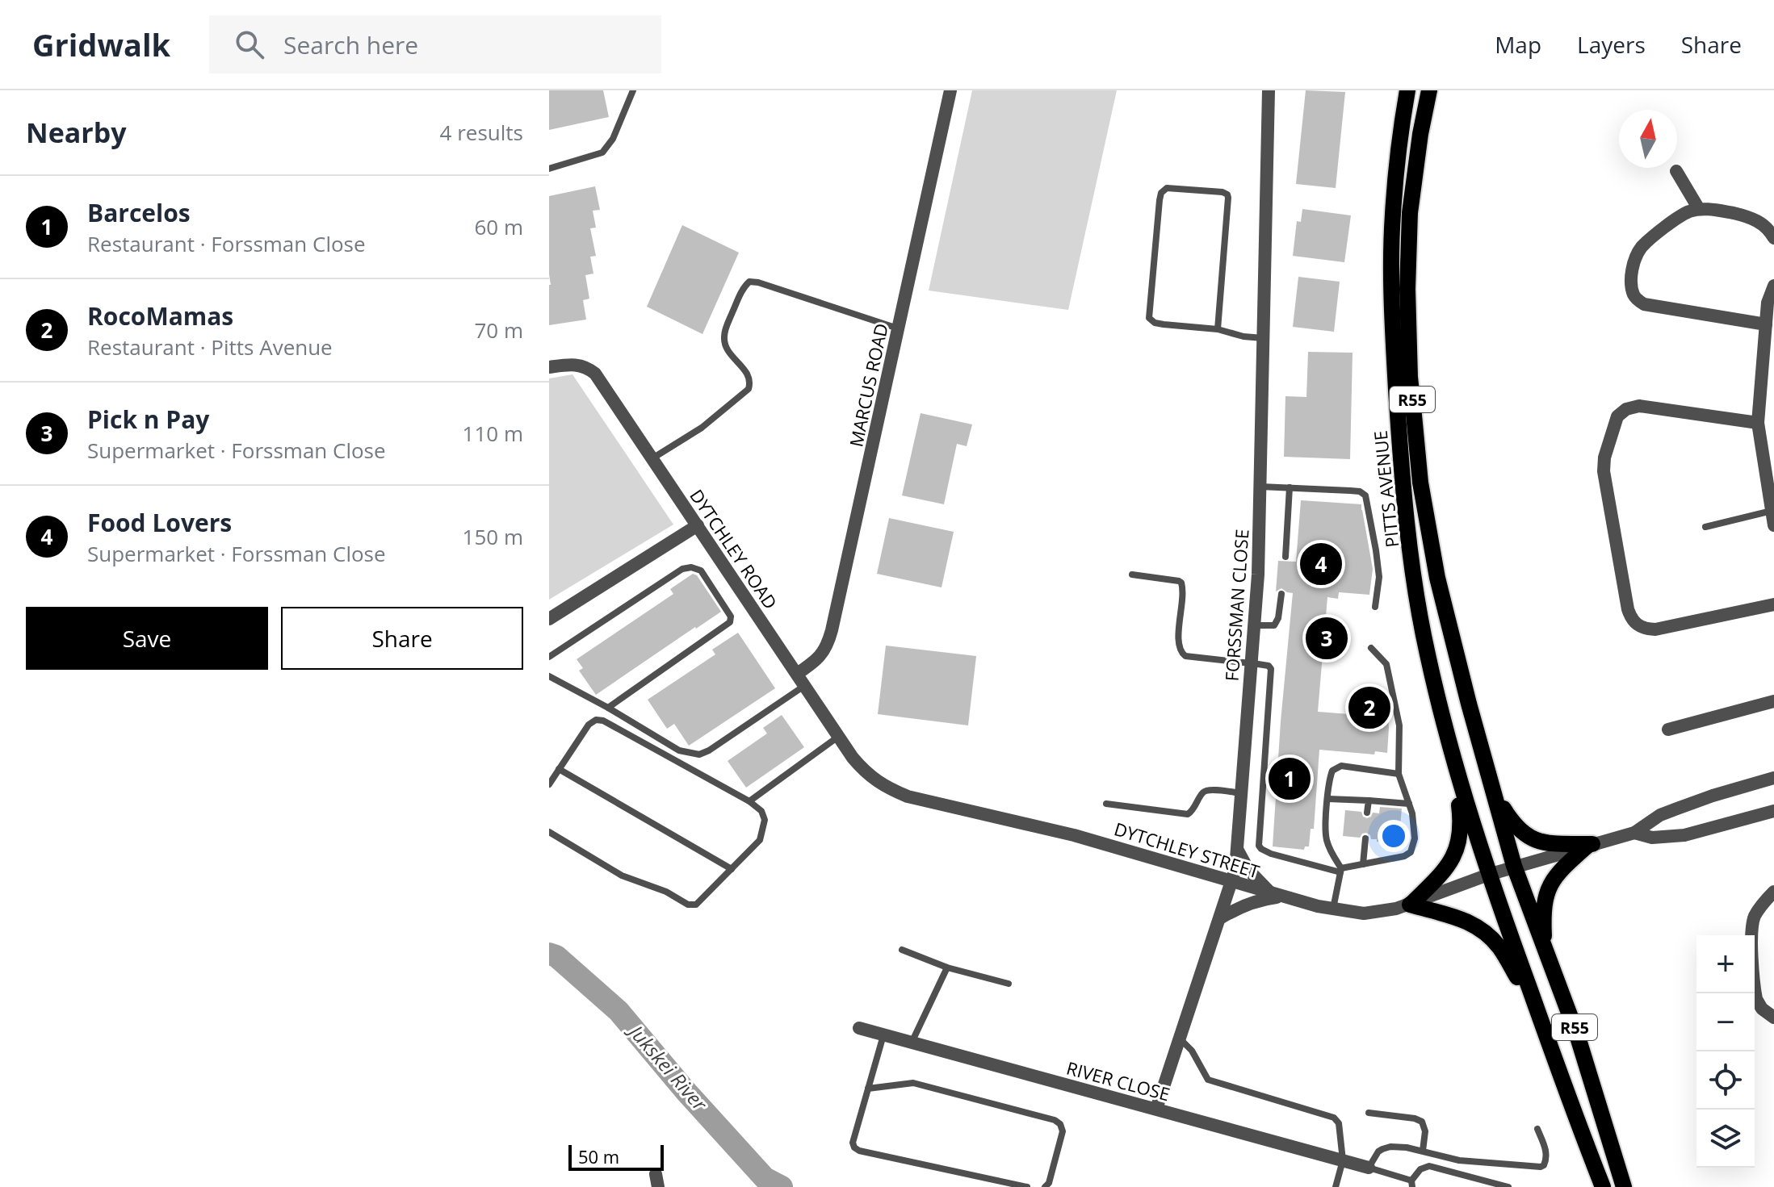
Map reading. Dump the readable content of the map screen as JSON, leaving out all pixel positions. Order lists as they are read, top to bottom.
{
  "streets": {
    "main road": ["R55", "PITTS AVENUE"],
    "street": [
      "MARCUS ROAD",
      "DYTCHLEY ROAD",
      "FORSSMAN CLOSE",
      "DYTCHLEY STREET",
      "RIVER CLOSE"
    ]
  },
  "crossings": [
    ["MARCUS ROAD", "DYTCHLEY ROAD"],
    ["R55", "PITTS AVENUE"],
    ["R55", "DYTCHLEY STREET"],
    ["PITTS AVENUE", "DYTCHLEY STREET"],
    ["DYTCHLEY ROAD", "DYTCHLEY STREET"],
    ["FORSSMAN CLOSE", "DYTCHLEY STREET"],
    ["FORSSMAN CLOSE", "RIVER CLOSE"]
  ],
  "water": ["Jukskei River"],
  "scale_bar": "50 m",
  "north": "top",
  "page": {
    "header": "Gridwalk",
    "search": "Search here",
    "nav": ["Map", "Layers", "Share"],
    "heading": ["Nearby", "4 results"],
    "list": [
      {
        "mark": "1",
        "name": "Barcelos",
        "note": "Restaurant · Forssman Close",
        "value": "60 m"
      },
      {
        "mark": "2",
        "name": "RocoMamas",
        "note": "Restaurant · Pitts Avenue",
        "value": "70 m"
      },
      {
        "mark": "3",
        "name": "Pick n Pay",
        "note": "Supermarket · Forssman Close",
        "value": "110 m"
      },
      {
        "mark": "4",
        "name": "Food Lovers",
        "note": "Supermarket · Forssman Close",
        "value": "150 m"
      }
    ],
    "pins": [
      "4",
      "3",
      "2",
      "1"
    ],
    "buttons": ["Save", "Share"],
    "map_buttons": ["+", "−"],
    "scale": "50 m"
  }
}
